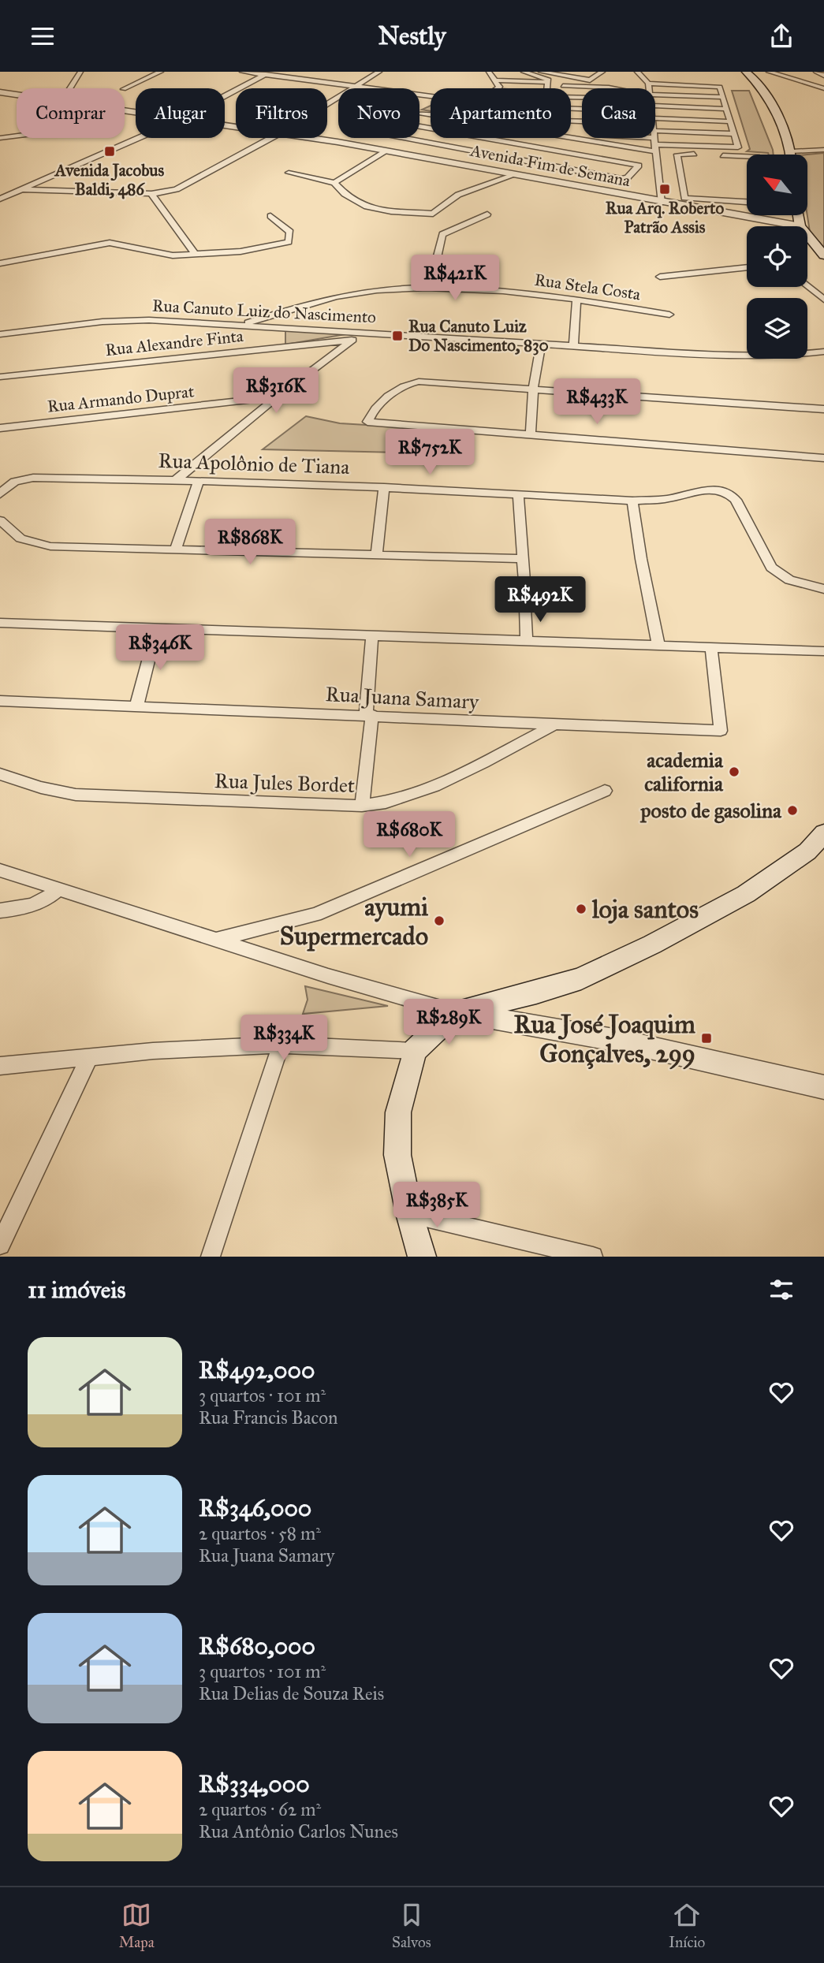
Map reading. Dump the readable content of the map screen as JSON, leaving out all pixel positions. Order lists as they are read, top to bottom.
{
  "streets": {
    "street": [
      "Avenida Fim de Semana",
      "Rua Stela Costa",
      "Rua Canuto Luiz do Nascimento",
      "Rua Alexandre Finta",
      "Rua Armando Duprat",
      "Rua Apolônio de Tiana",
      "Rua Juana Samary",
      "Rua Jules Bordet"
    ]
  },
  "crossings": [
    ["Rua Stela Costa", "Rua Canuto Luiz do Nascimento"],
    ["Rua Juana Samary", "Rua Jules Bordet"]
  ],
  "places": {
    "transit": [
      "Avenida Jacobus Baldi, 486",
      "Rua Arq. Roberto Patrão Assis",
      "Rua Canuto Luiz Do Nascimento, 830",
      "Rua José Joaquim Gonçalves, 299"
    ],
    "other": [
      "academia california",
      "posto de gasolina",
      "loja santos",
      "ayumi Supermercado"
    ]
  },
  "north": "top left",
  "page": {
    "header": "Nestly",
    "chip": [
      "Comprar",
      "Alugar",
      "Filtros",
      "Novo",
      "Apartamento",
      "Casa"
    ],
    "price": [
      "R$421K",
      "R$316K",
      "R$433K",
      "R$752K",
      "R$868K",
      "R$492K",
      "R$346K",
      "R$680K",
      "R$289K",
      "R$334K",
      "R$385K"
    ],
    "heading": "11 imóveis",
    "list": [
      {
        "name": "R$492,000",
        "note": "3 quartos · 101 m² · Rua Francis Bacon"
      },
      {
        "name": "R$346,000",
        "note": "2 quartos · 58 m² · Rua Juana Samary"
      },
      {
        "name": "R$680,000",
        "note": "3 quartos · 101 m² · Rua Delias de Souza Reis"
      },
      {
        "name": "R$334,000",
        "note": "2 quartos · 62 m² · Rua Antônio Carlos Nunes"
      }
    ],
    "tabs": ["Mapa", "Salvos", "Início"]
  }
}
